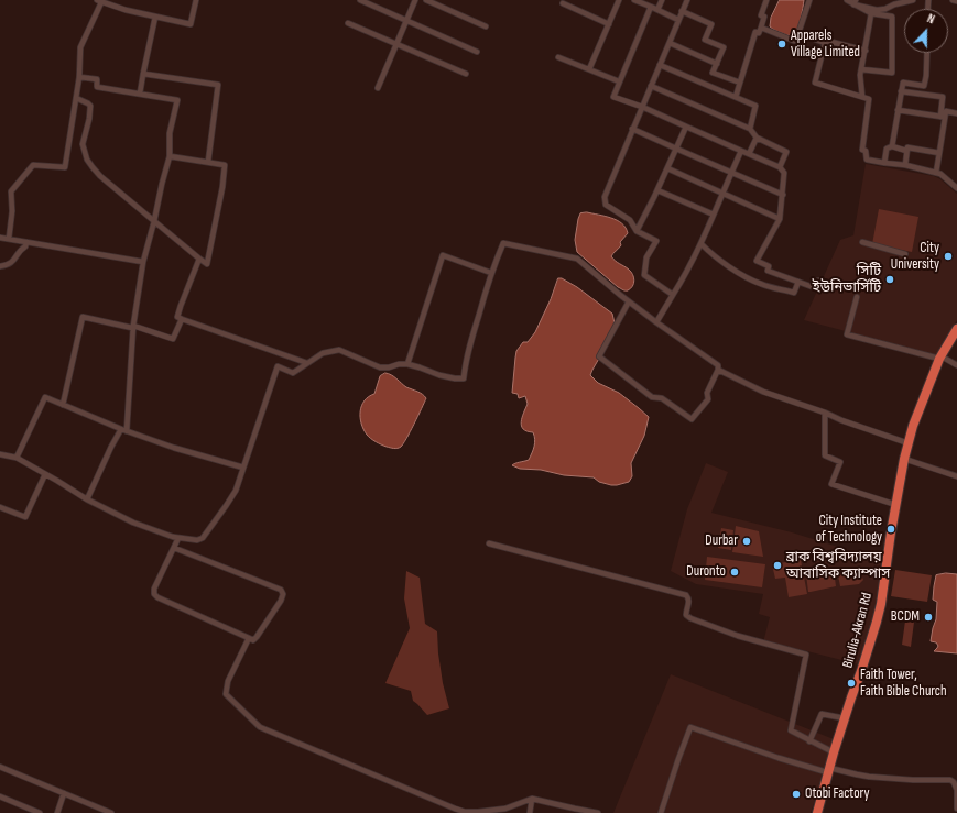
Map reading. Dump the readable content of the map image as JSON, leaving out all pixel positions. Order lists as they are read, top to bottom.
{
  "streets": {
    "highway": ["Birulia-Akran Rd"]
  },
  "places": [
    "Apparels Village Limited",
    "City University",
    "সিটি ইউনিভার্সিটি",
    "City Institute of Technology",
    "Durbar",
    "ব্রাক বিশ্ববিদ্যালয় আবাসিক ক্যাম্পাস",
    "Duronto",
    "BCDM",
    "Faith Tower, Faith Bible Church",
    "Otobi Factory"
  ],
  "north": "top"
}
